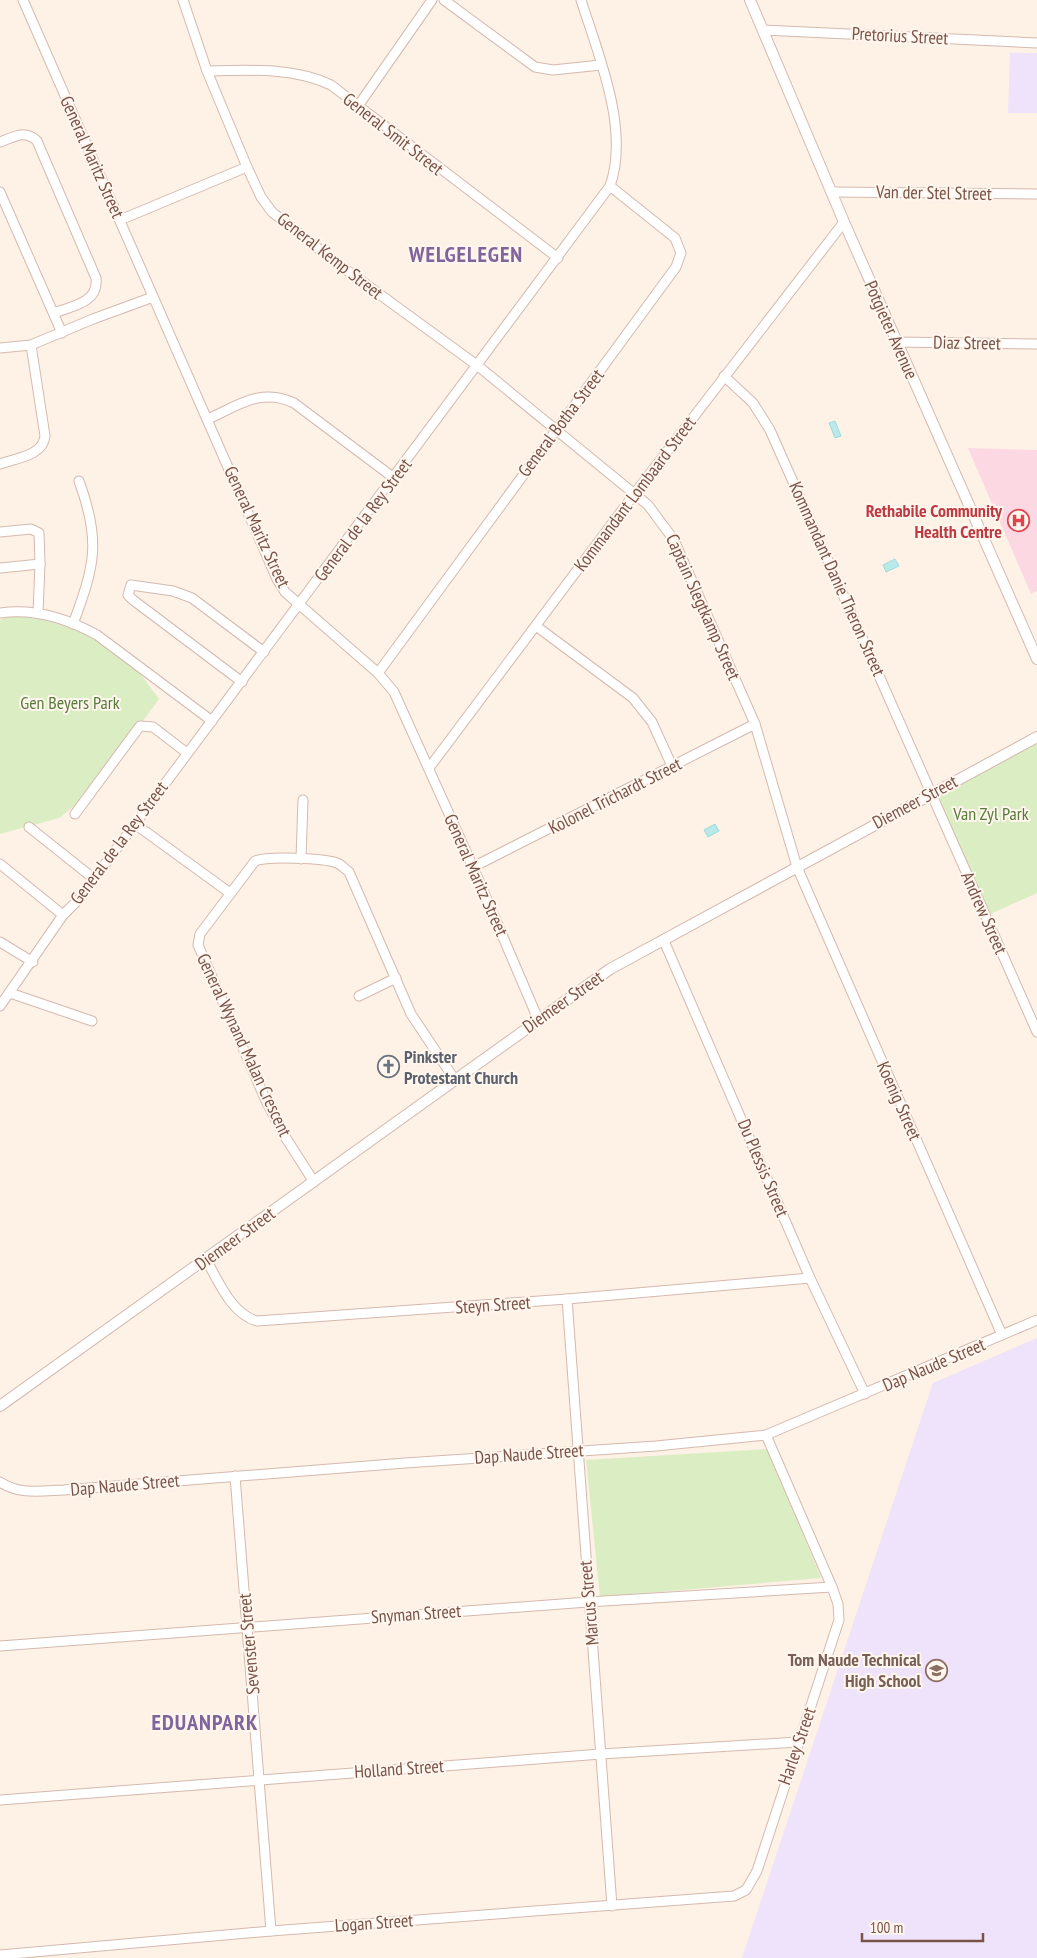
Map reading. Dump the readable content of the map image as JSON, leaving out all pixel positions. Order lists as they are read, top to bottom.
{
  "streets": {
    "street": [
      "Pretorius Street",
      "General Smit Street",
      "General Maritz Street",
      "Van der Stel Street",
      "General Kemp Street",
      "Potgieter Avenue",
      "Diaz Street",
      "General Botha Street",
      "Kommandant Lombaard Street",
      "General de la Rey Street",
      "Kommandant Danie Theron Street",
      "Captain Slegtkamp Street",
      "Kolonel Trichardt Street",
      "Diemeer Street",
      "Andrew Street",
      "General Wynand Malan Crescent",
      "Koenig Street",
      "Du Plessis Street",
      "Steyn Street",
      "Dap Naude Street",
      "Marcus Street",
      "Snyman Street",
      "Sevenster Street",
      "Harley Street",
      "Holland Street",
      "Logan Street"
    ]
  },
  "crossings": [
    ["Pretorius Street", "Potgieter Avenue"],
    ["General Smit Street", "General Kemp Street"],
    ["General Smit Street", "General de la Rey Street"],
    ["General Maritz Street", "General Botha Street"],
    ["General Maritz Street", "Kommandant Lombaard Street"],
    ["General Maritz Street", "General de la Rey Street"],
    ["General Maritz Street", "Kolonel Trichardt Street"],
    ["General Maritz Street", "Diemeer Street"],
    ["Van der Stel Street", "Potgieter Avenue"],
    ["General Kemp Street", "General de la Rey Street"],
    ["General Kemp Street", "Captain Slegtkamp Street"],
    ["Potgieter Avenue", "Diaz Street"],
    ["Potgieter Avenue", "Kommandant Lombaard Street"],
    ["General Botha Street", "General de la Rey Street"],
    ["General Botha Street", "Captain Slegtkamp Street"],
    ["Kommandant Lombaard Street", "Kommandant Danie Theron Street"],
    ["Kommandant Lombaard Street", "Captain Slegtkamp Street"],
    ["General de la Rey Street", "Captain Slegtkamp Street"],
    ["Kommandant Danie Theron Street", "Diemeer Street"],
    ["Kommandant Danie Theron Street", "Andrew Street"],
    ["Captain Slegtkamp Street", "Kolonel Trichardt Street"],
    ["Captain Slegtkamp Street", "Diemeer Street"],
    ["Captain Slegtkamp Street", "Koenig Street"],
    ["Diemeer Street", "Andrew Street"],
    ["Diemeer Street", "General Wynand Malan Crescent"],
    ["Diemeer Street", "Koenig Street"],
    ["Diemeer Street", "Du Plessis Street"],
    ["Diemeer Street", "Steyn Street"],
    ["Koenig Street", "Dap Naude Street"],
    ["Du Plessis Street", "Steyn Street"],
    ["Du Plessis Street", "Dap Naude Street"],
    ["Steyn Street", "Marcus Street"],
    ["Dap Naude Street", "Marcus Street"],
    ["Dap Naude Street", "Sevenster Street"],
    ["Dap Naude Street", "Harley Street"],
    ["Marcus Street", "Snyman Street"],
    ["Marcus Street", "Holland Street"],
    ["Marcus Street", "Logan Street"],
    ["Snyman Street", "Sevenster Street"],
    ["Snyman Street", "Harley Street"],
    ["Sevenster Street", "Holland Street"],
    ["Sevenster Street", "Logan Street"],
    ["Harley Street", "Holland Street"],
    ["Harley Street", "Logan Street"]
  ],
  "districts": ["WELGELEGEN", "EDUANPARK"],
  "parks": ["Gen Beyers Park", "Van Zyl Park"],
  "places": {
    "hospital": ["Rethabile Community Health Centre"],
    "church": ["Pinkster Protestant Church"],
    "school or university": ["Tom Naude Technical High School"]
  },
  "scale_bar": "100 m"
}
